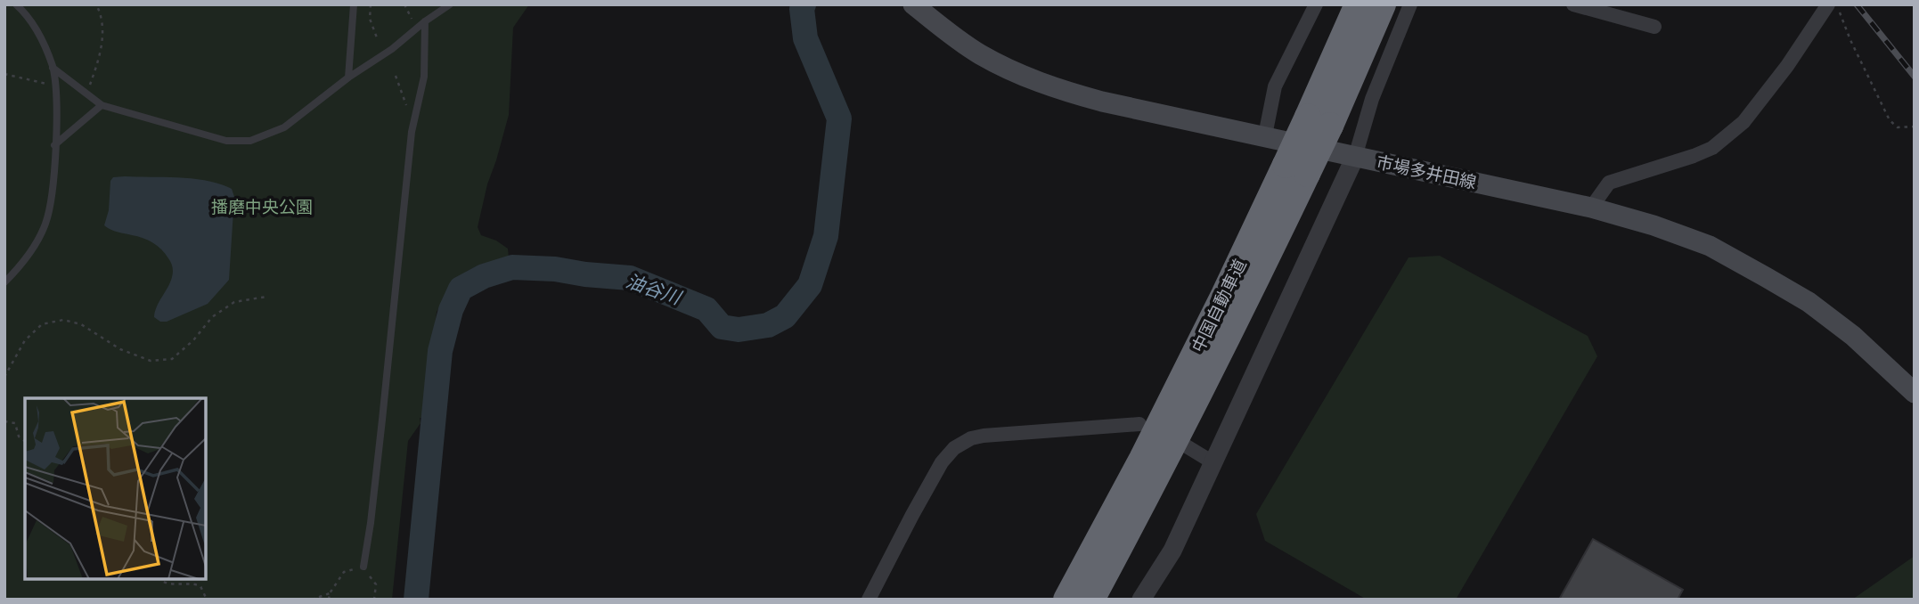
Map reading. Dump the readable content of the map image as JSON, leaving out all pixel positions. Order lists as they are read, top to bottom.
{
  "streets": {
    "highway": ["中国自動車道"],
    "main road": ["市場多井田線"]
  },
  "water": ["油谷川"],
  "parks": ["播磨中央公園"]
}
